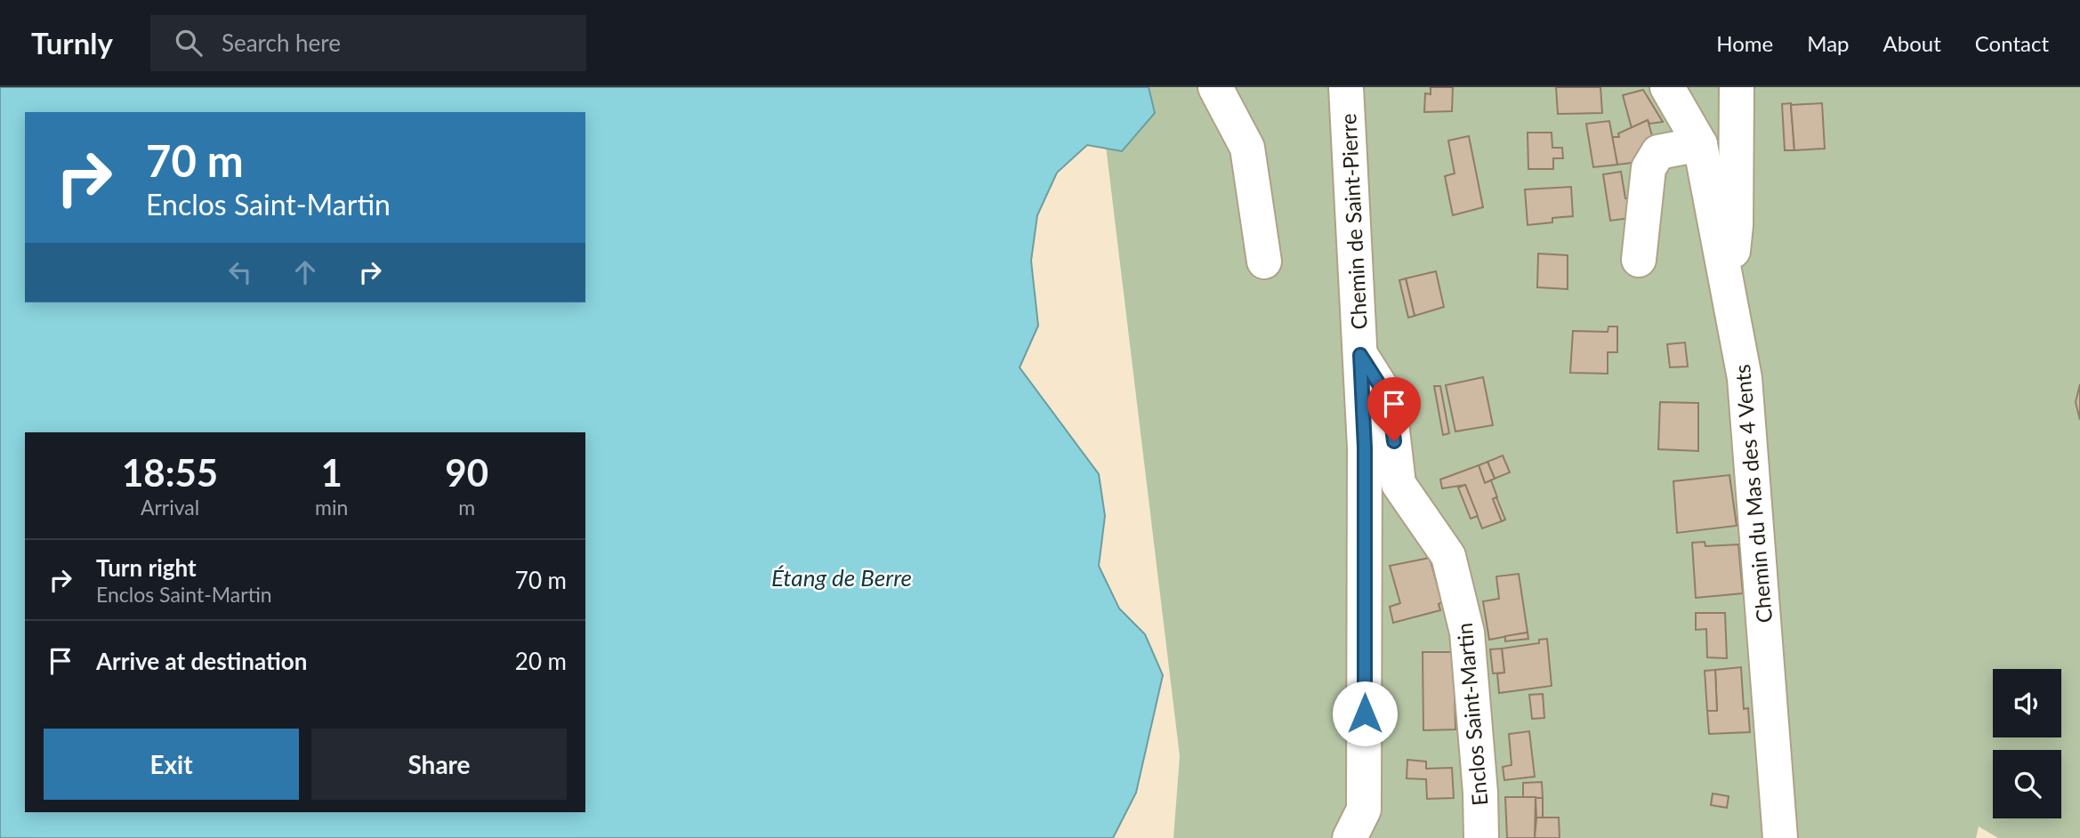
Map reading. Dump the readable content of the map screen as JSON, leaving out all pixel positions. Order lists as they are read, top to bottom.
{
  "streets": {
    "street": ["Chemin de Saint-Pierre", "Chemin du Mas des 4 Vents", "Enclos Saint-Martin"]
  },
  "crossings": [
    ["Chemin de Saint-Pierre", "Enclos Saint-Martin"]
  ],
  "water": ["Étang de Berre"],
  "page": {
    "header": "Turnly",
    "search": "Search here",
    "nav": [
      "Home",
      "Map",
      "About",
      "Contact"
    ],
    "turn": ["70 m", "Enclos Saint-Martin"],
    "eta": [
      "18:55",
      "Arrival",
      "1",
      "min",
      "90",
      "m"
    ],
    "list": [
      {
        "name": "Turn right",
        "note": "Enclos Saint-Martin",
        "value": "70 m"
      },
      {
        "name": "Arrive at destination",
        "value": "20 m"
      }
    ],
    "buttons": ["Exit", "Share"]
  }
}
